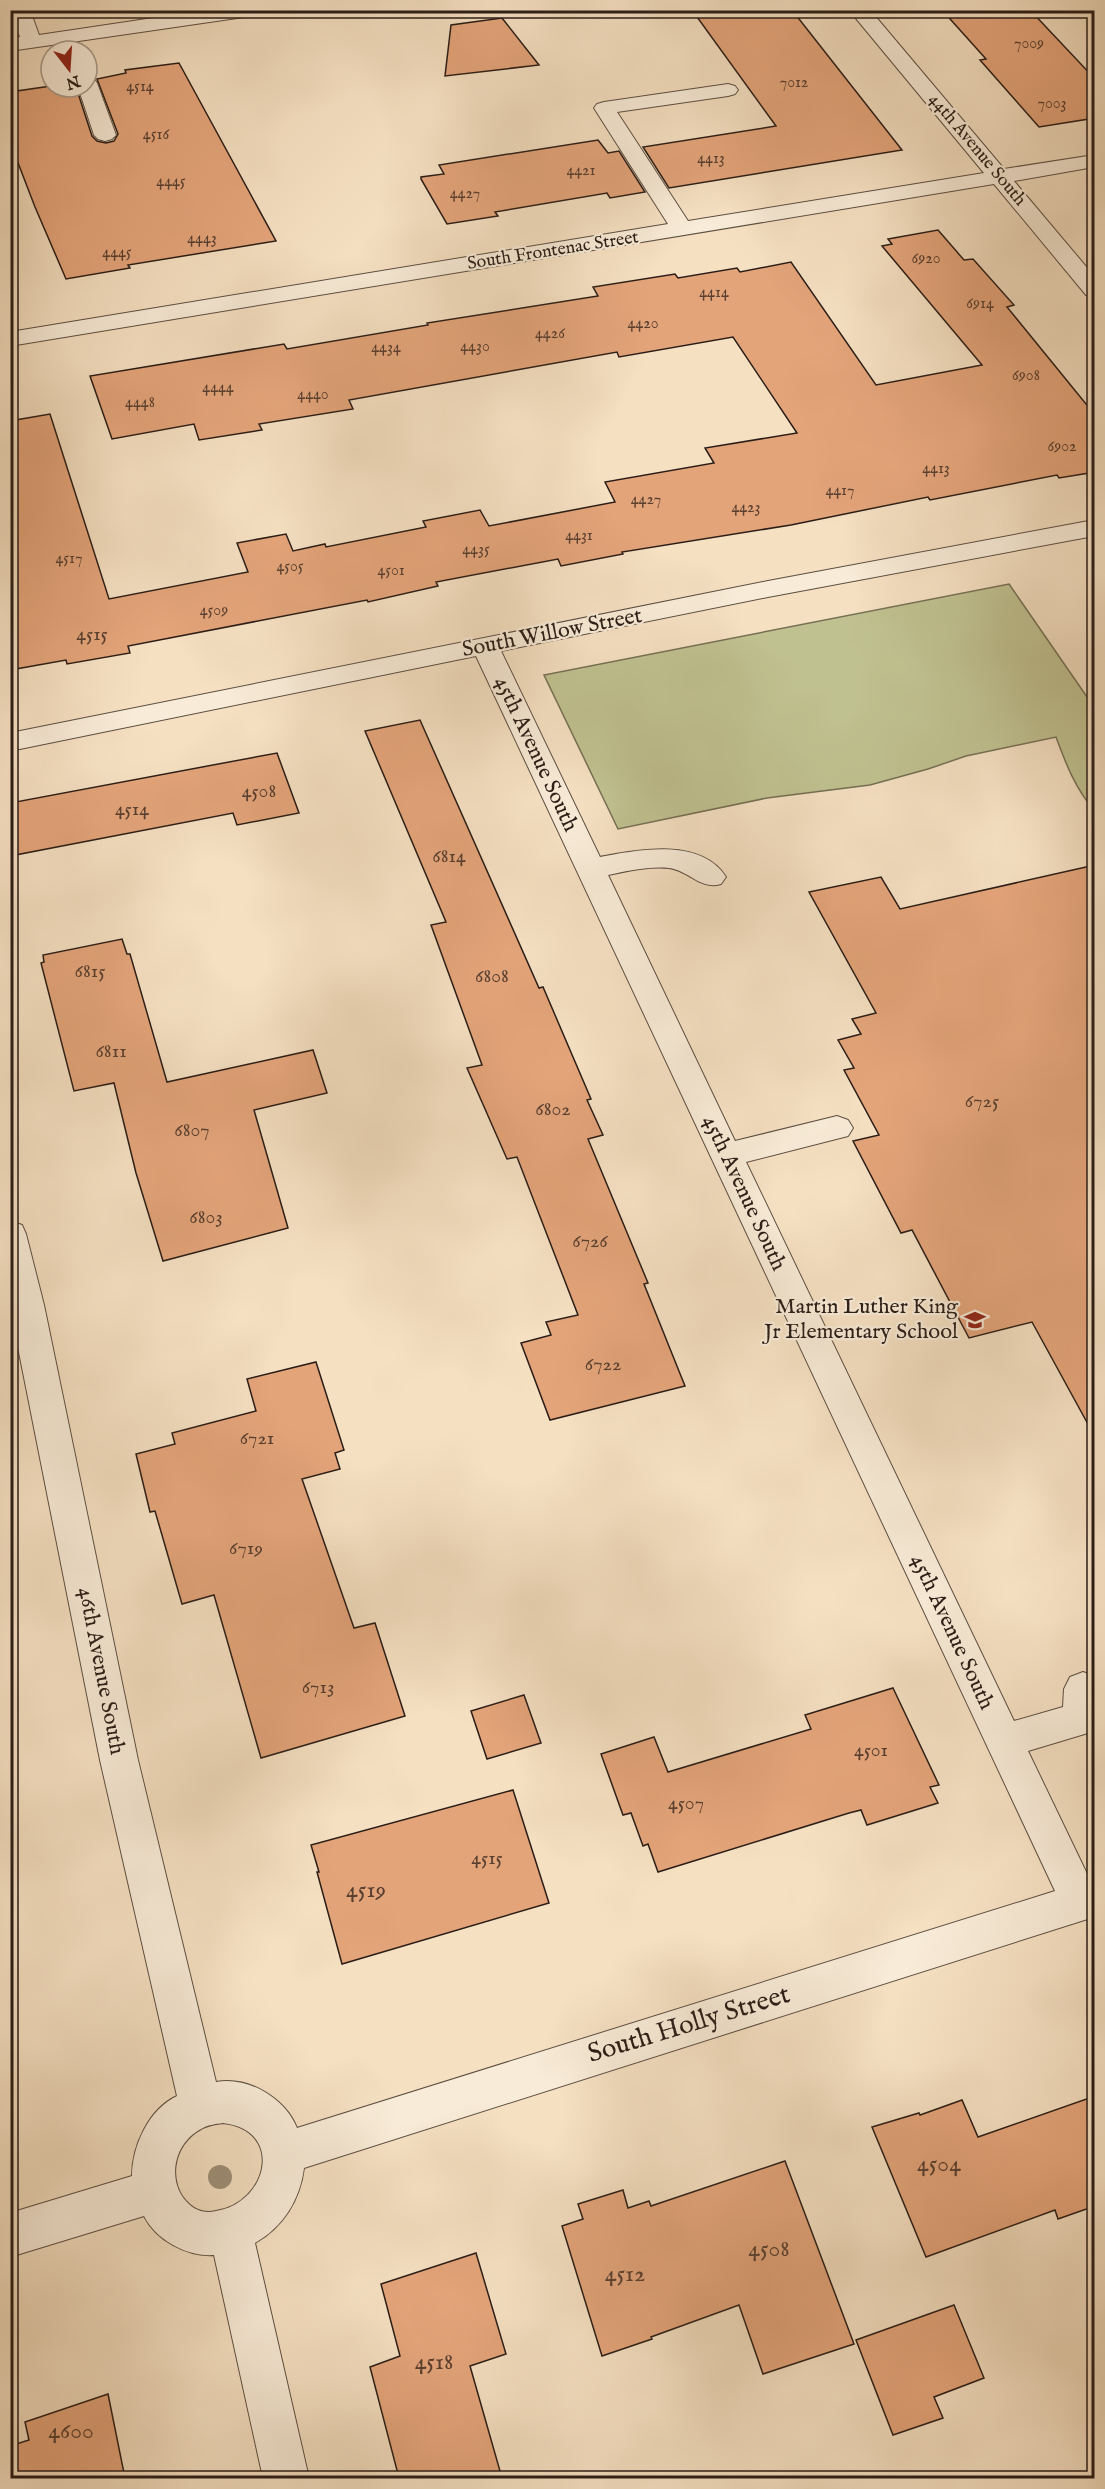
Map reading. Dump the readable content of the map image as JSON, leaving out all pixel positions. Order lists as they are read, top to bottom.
{
  "streets": {
    "street": [
      "44th Avenue South",
      "South Frontenac Street",
      "South Willow Street",
      "45th Avenue South",
      "46th Avenue South",
      "South Holly Street"
    ]
  },
  "crossings": [
    ["44th Avenue South", "South Frontenac Street"],
    ["South Willow Street", "45th Avenue South"],
    ["45th Avenue South", "South Holly Street"],
    ["46th Avenue South", "South Holly Street"]
  ],
  "places": {
    "school or university": ["Martin Luther King Jr Elementary School"]
  },
  "house_numbers": [
    "7009",
    "7012",
    "4514",
    "7003",
    "4516",
    "4413",
    "4421",
    "4445",
    "4427",
    "4443",
    "4445",
    "6920",
    "4414",
    "6914",
    "4420",
    "4426",
    "4430",
    "4434",
    "6908",
    "4444",
    "4440",
    "4448",
    "6902",
    "4413",
    "4417",
    "4427",
    "4423",
    "4431",
    "4435",
    "4517",
    "4505",
    "4501",
    "4509",
    "4515",
    "4508",
    "4514",
    "6814",
    "6815",
    "6808",
    "6811",
    "6725",
    "6802",
    "6807",
    "6803",
    "6726",
    "6722",
    "6721",
    "6719",
    "6713",
    "4501",
    "4507",
    "4515",
    "4519",
    "4504",
    "4508",
    "4512",
    "4518",
    "4600"
  ],
  "north": "bottom"
}
